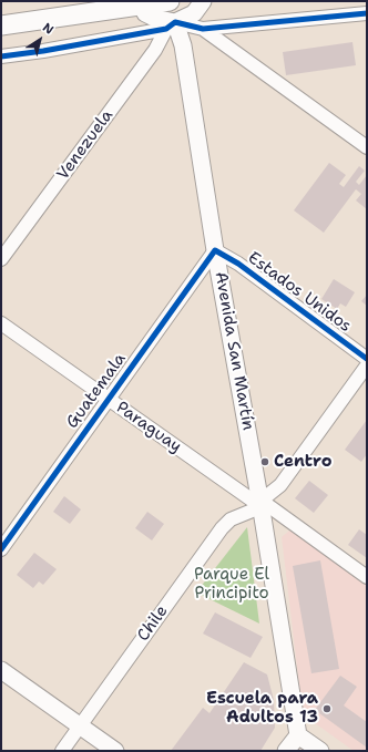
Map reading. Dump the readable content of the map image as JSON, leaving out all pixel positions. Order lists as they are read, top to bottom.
{
  "streets": {
    "main road": ["Avenida San Martín"],
    "street": [
      "Venezuela",
      "Estados Unidos",
      "Guatemala",
      "Paraguay",
      "Chile"
    ]
  },
  "crossings": [
    ["Venezuela", "Avenida San Martín"],
    ["Estados Unidos", "Avenida San Martín"],
    ["Estados Unidos", "Guatemala"],
    ["Avenida San Martín", "Guatemala"],
    ["Avenida San Martín", "Paraguay"],
    ["Avenida San Martín", "Chile"],
    ["Guatemala", "Paraguay"],
    ["Paraguay", "Chile"]
  ],
  "parks": ["Parque El Principito"],
  "places": ["Centro", "Escuela para Adultos 13"],
  "north": "top right"
}
